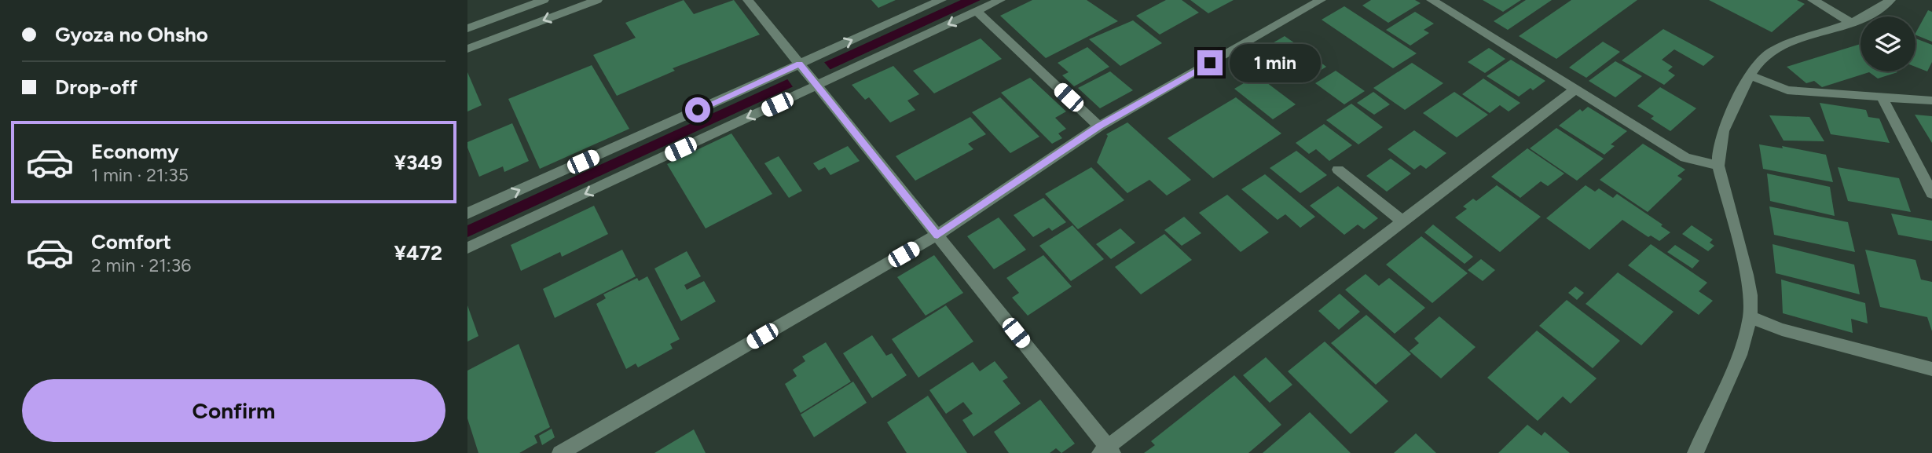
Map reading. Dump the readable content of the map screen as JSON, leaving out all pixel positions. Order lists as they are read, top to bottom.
{
  "page": {
    "banner": ["Gyoza no Ohsho", "Drop-off"],
    "bubble": "1 min",
    "list": [
      {
        "name": "Economy",
        "note": "1 min · 21:35",
        "value": "¥349"
      },
      {
        "name": "Comfort",
        "note": "2 min · 21:36",
        "value": "¥472"
      }
    ],
    "buttons": "Confirm"
  }
}
